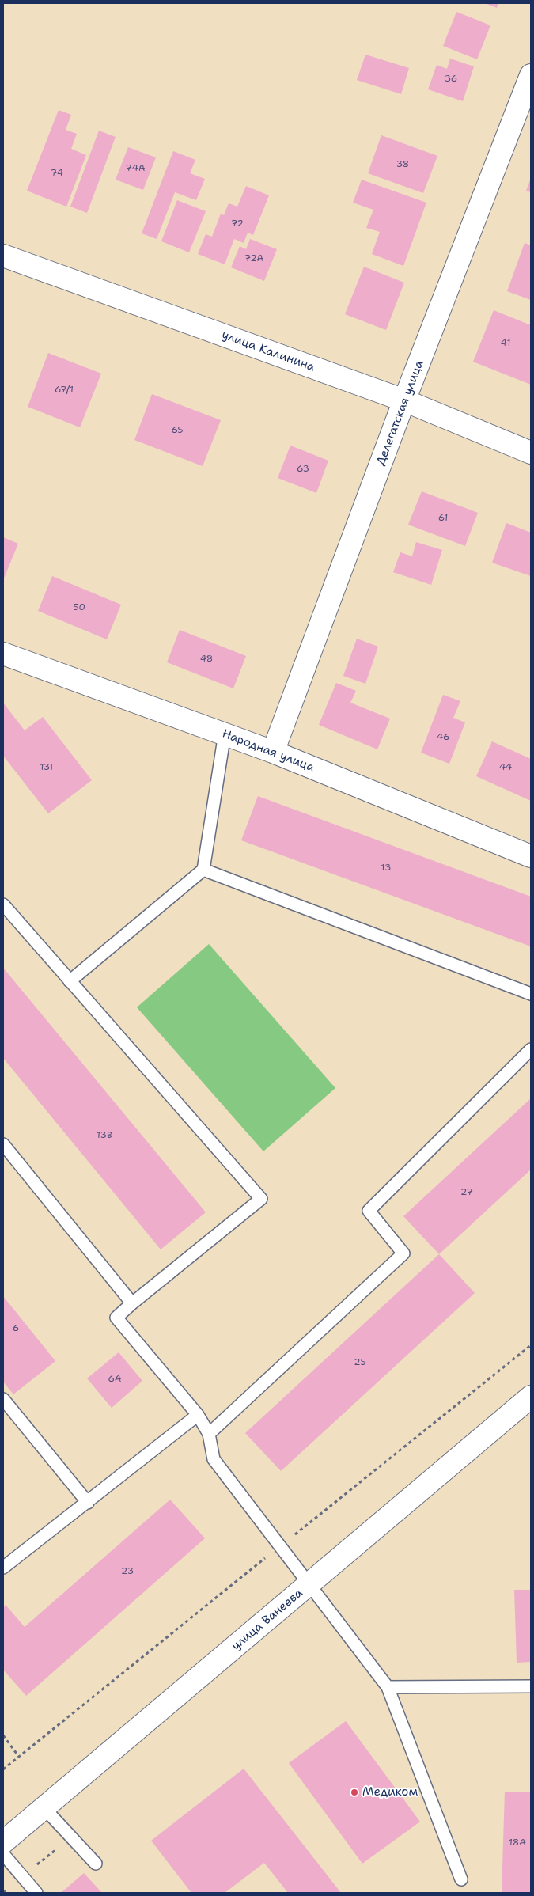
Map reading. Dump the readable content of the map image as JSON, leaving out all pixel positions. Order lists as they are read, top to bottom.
{
  "streets": {
    "street": [
      "улица Калинина",
      "Делегатская улица",
      "Народная улица",
      "улица Ванеева"
    ]
  },
  "crossings": [
    ["улица Калинина", "Делегатская улица"],
    ["Делегатская улица", "Народная улица"]
  ],
  "places": ["Медиком"],
  "house_numbers": [
    "36",
    "38",
    "74А",
    "74",
    "72",
    "72А",
    "41",
    "67/1",
    "65",
    "63",
    "61",
    "50",
    "48",
    "46",
    "13Г",
    "44",
    "13",
    "13В",
    "27",
    "6",
    "25",
    "6А",
    "23",
    "18А"
  ]
}
